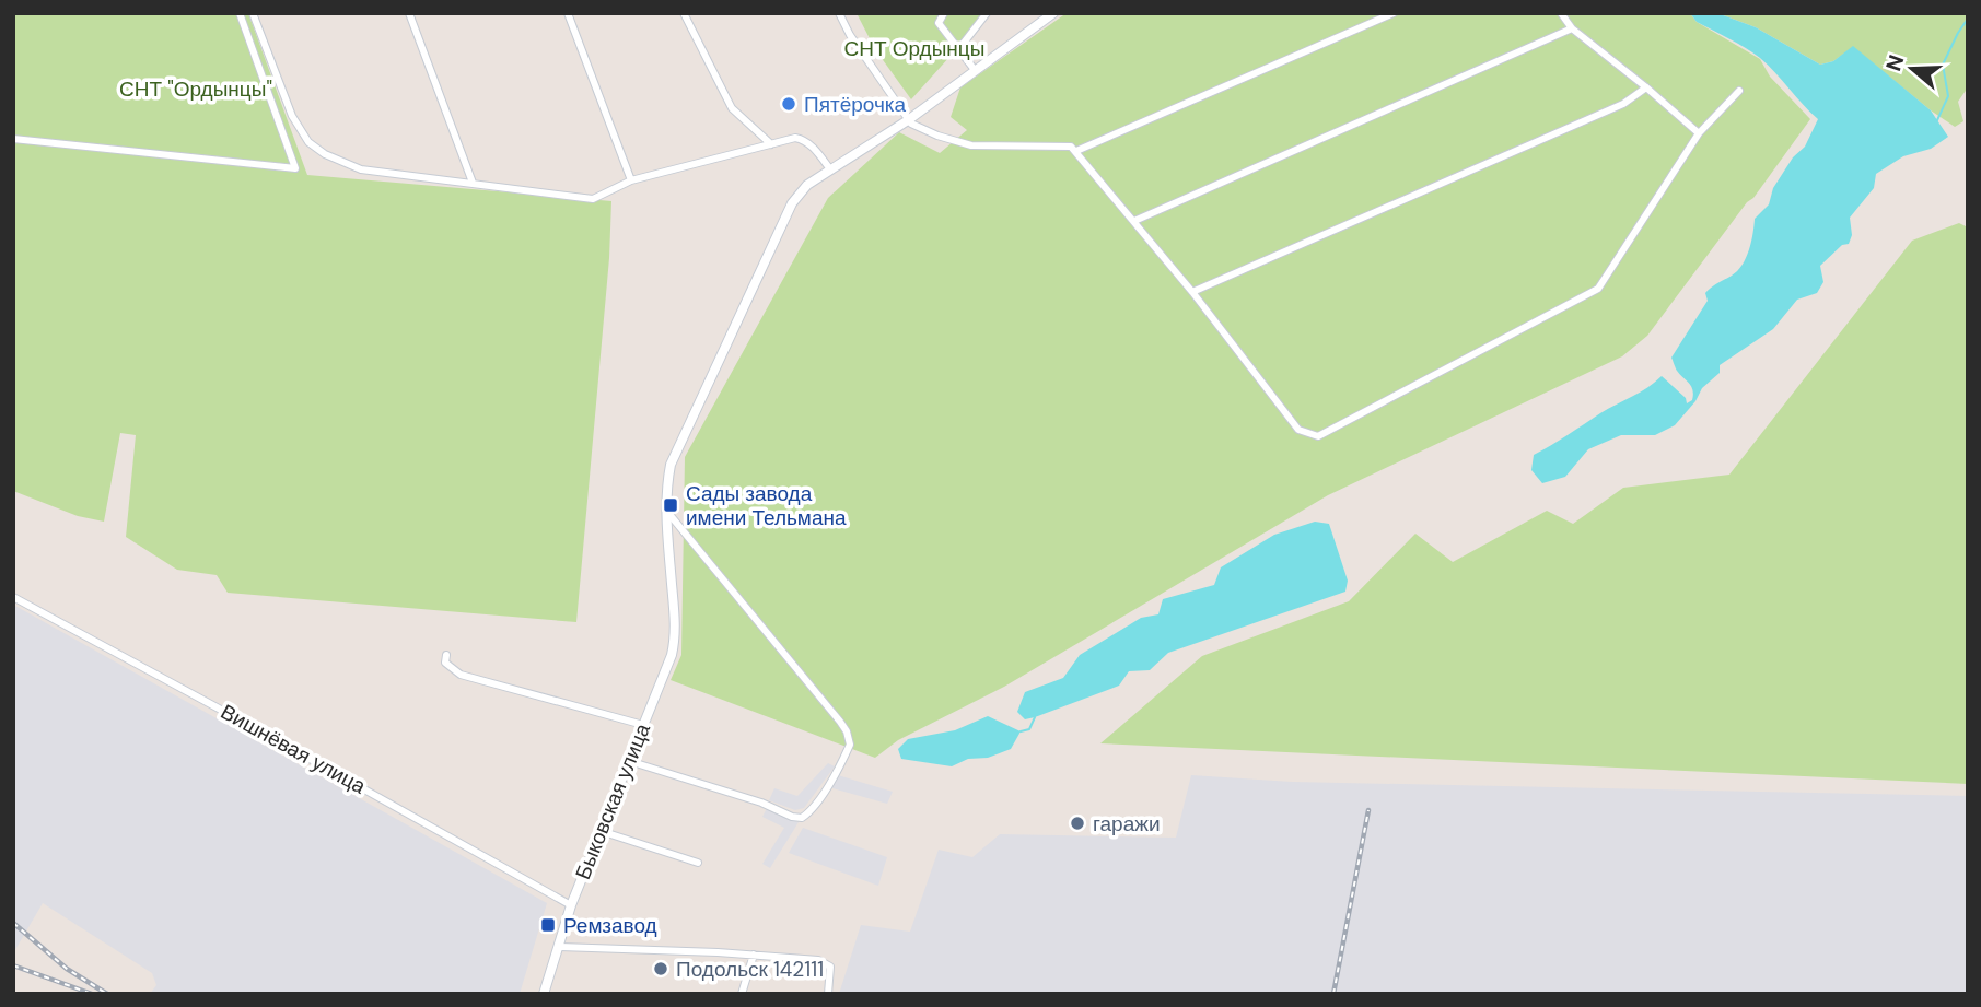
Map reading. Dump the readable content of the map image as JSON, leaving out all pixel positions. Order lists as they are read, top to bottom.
{
  "streets": {
    "street": ["Вишнёвая улица", "Быковская улица"]
  },
  "crossings": [
    ["Вишнёвая улица", "Быковская улица"]
  ],
  "parks": ["СНТ Ордынцы", "СНТ \"Ордынцы\""],
  "places": {
    "other": ["Пятёрочка", "гаражи", "Подольск 142111"],
    "transit": ["Сады завода имени Тельмана", "Ремзавод"]
  },
  "north": "left"
}
